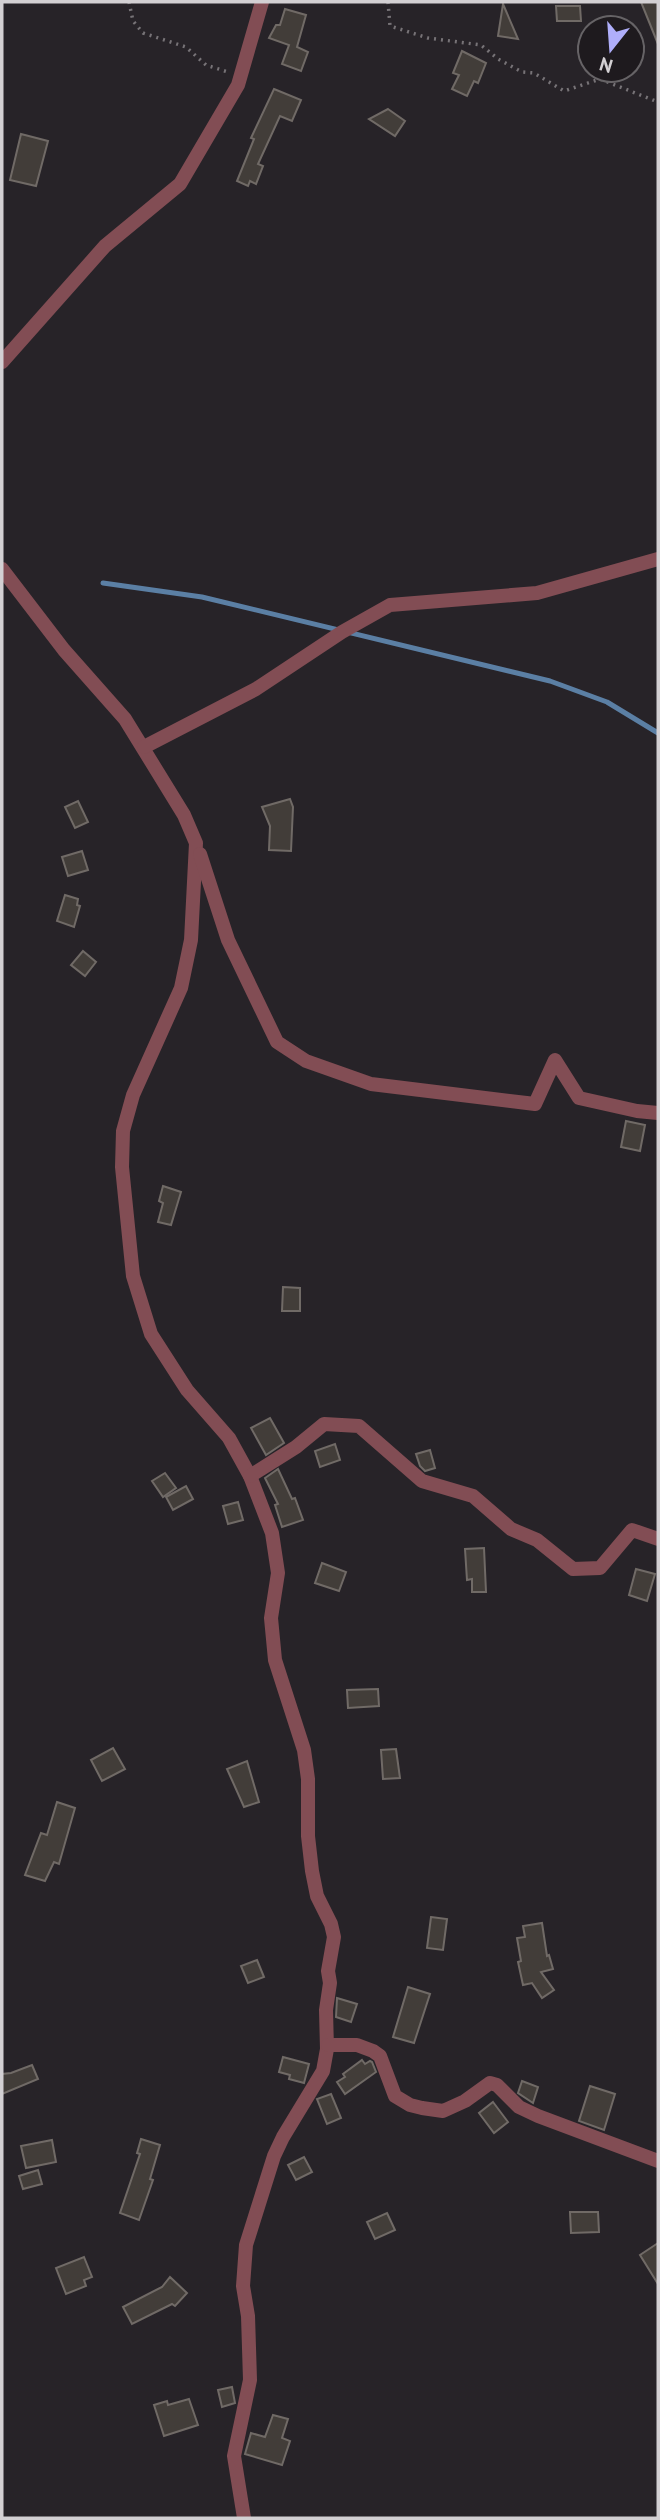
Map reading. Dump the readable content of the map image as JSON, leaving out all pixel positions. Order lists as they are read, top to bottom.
{
  "north": "bottom"
}
